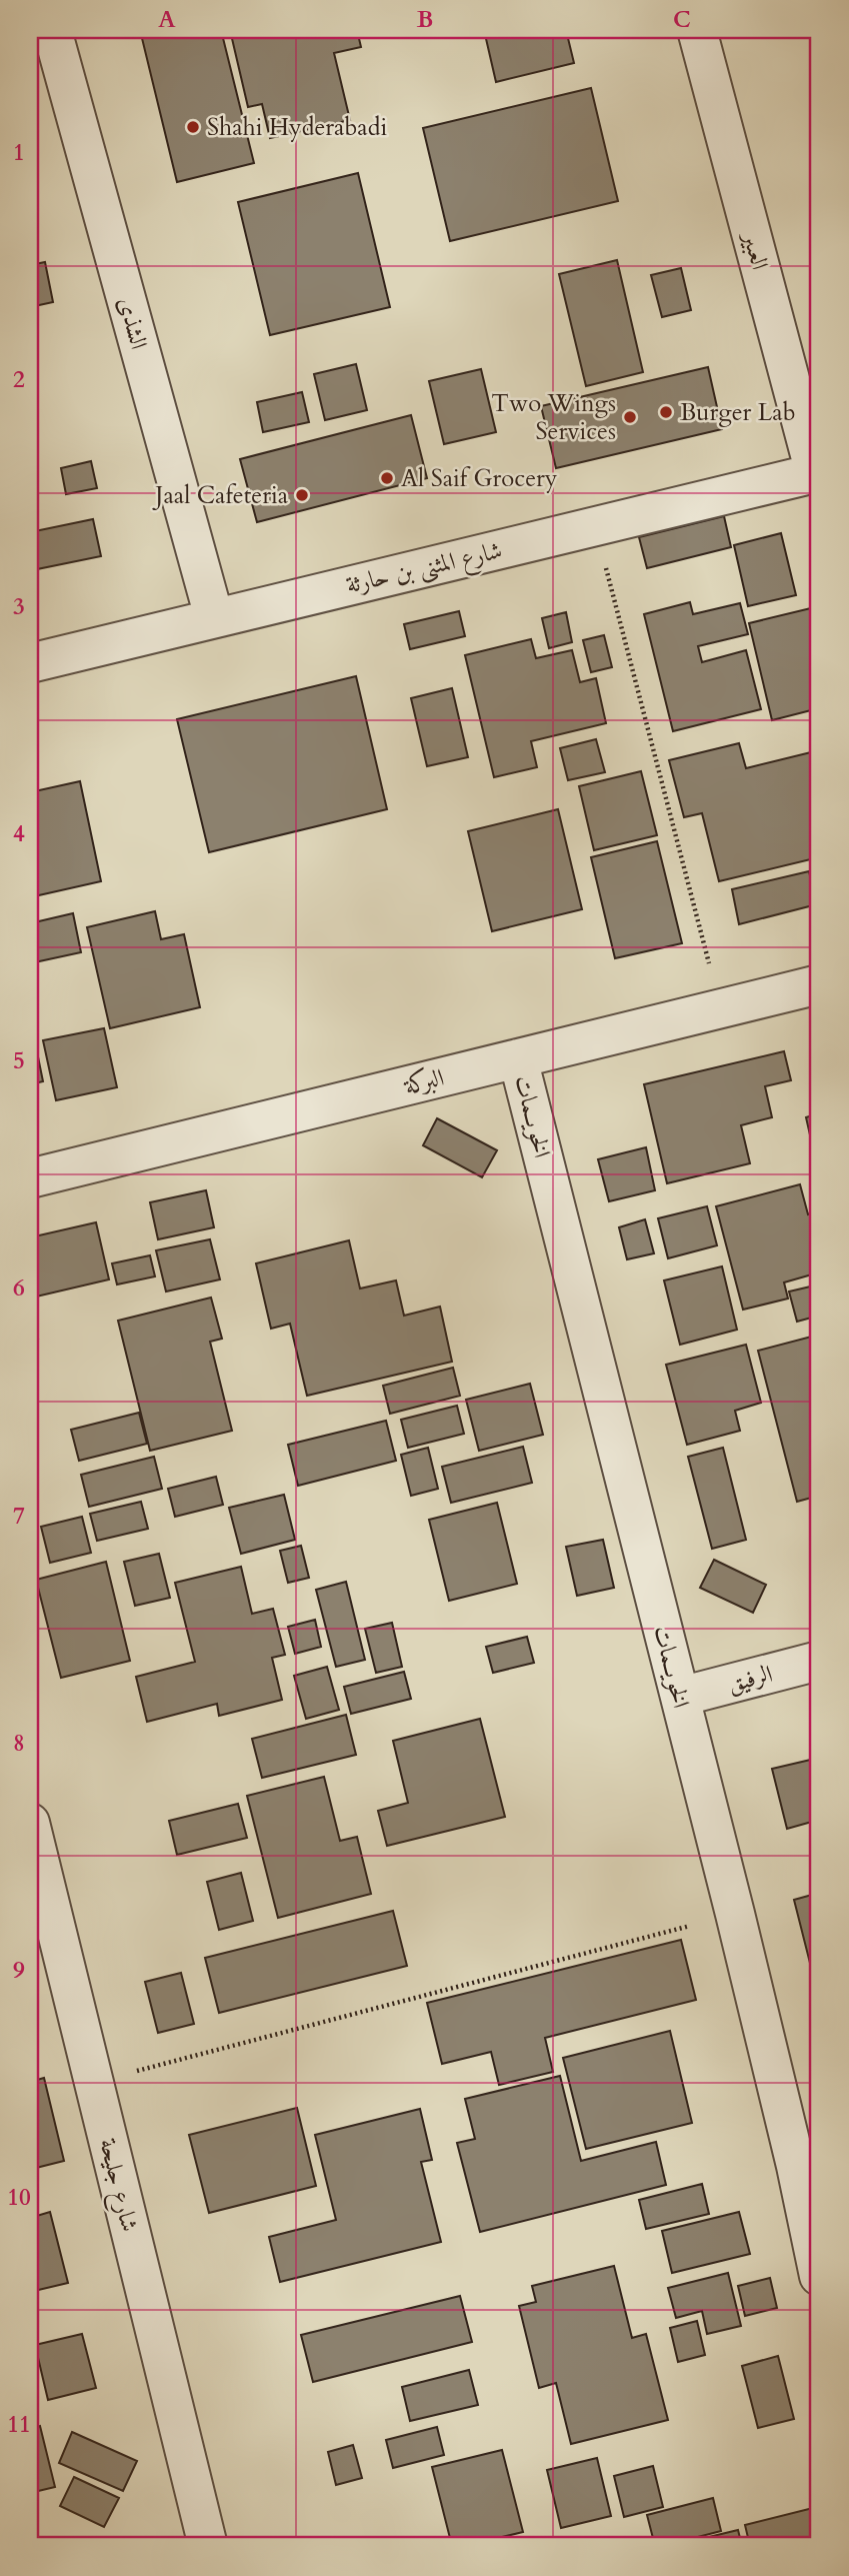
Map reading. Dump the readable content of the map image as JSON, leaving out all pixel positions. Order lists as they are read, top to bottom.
{
  "streets": {
    "street": [
      "العبير",
      "الشذى",
      "شارع المثنى بن حارثة",
      "البركة",
      "الخويــمات",
      "الرفيق",
      "شارع جليحة"
    ]
  },
  "crossings": [
    ["العبير", "شارع المثنى بن حارثة"],
    ["الشذى", "شارع المثنى بن حارثة"],
    ["البركة", "الخويــمات"],
    ["الخويــمات", "الرفيق"]
  ],
  "places": [
    "Shahi Hyderabadi",
    "Burger Lab",
    "Two Wings Services",
    "Al Saif Grocery",
    "Jaal Cafeteria"
  ],
  "grid": {
    "columns": ["A", "B", "C"],
    "rows": [
      "1",
      "2",
      "3",
      "4",
      "5",
      "6",
      "7",
      "8",
      "9",
      "10",
      "11"
    ]
  }
}
